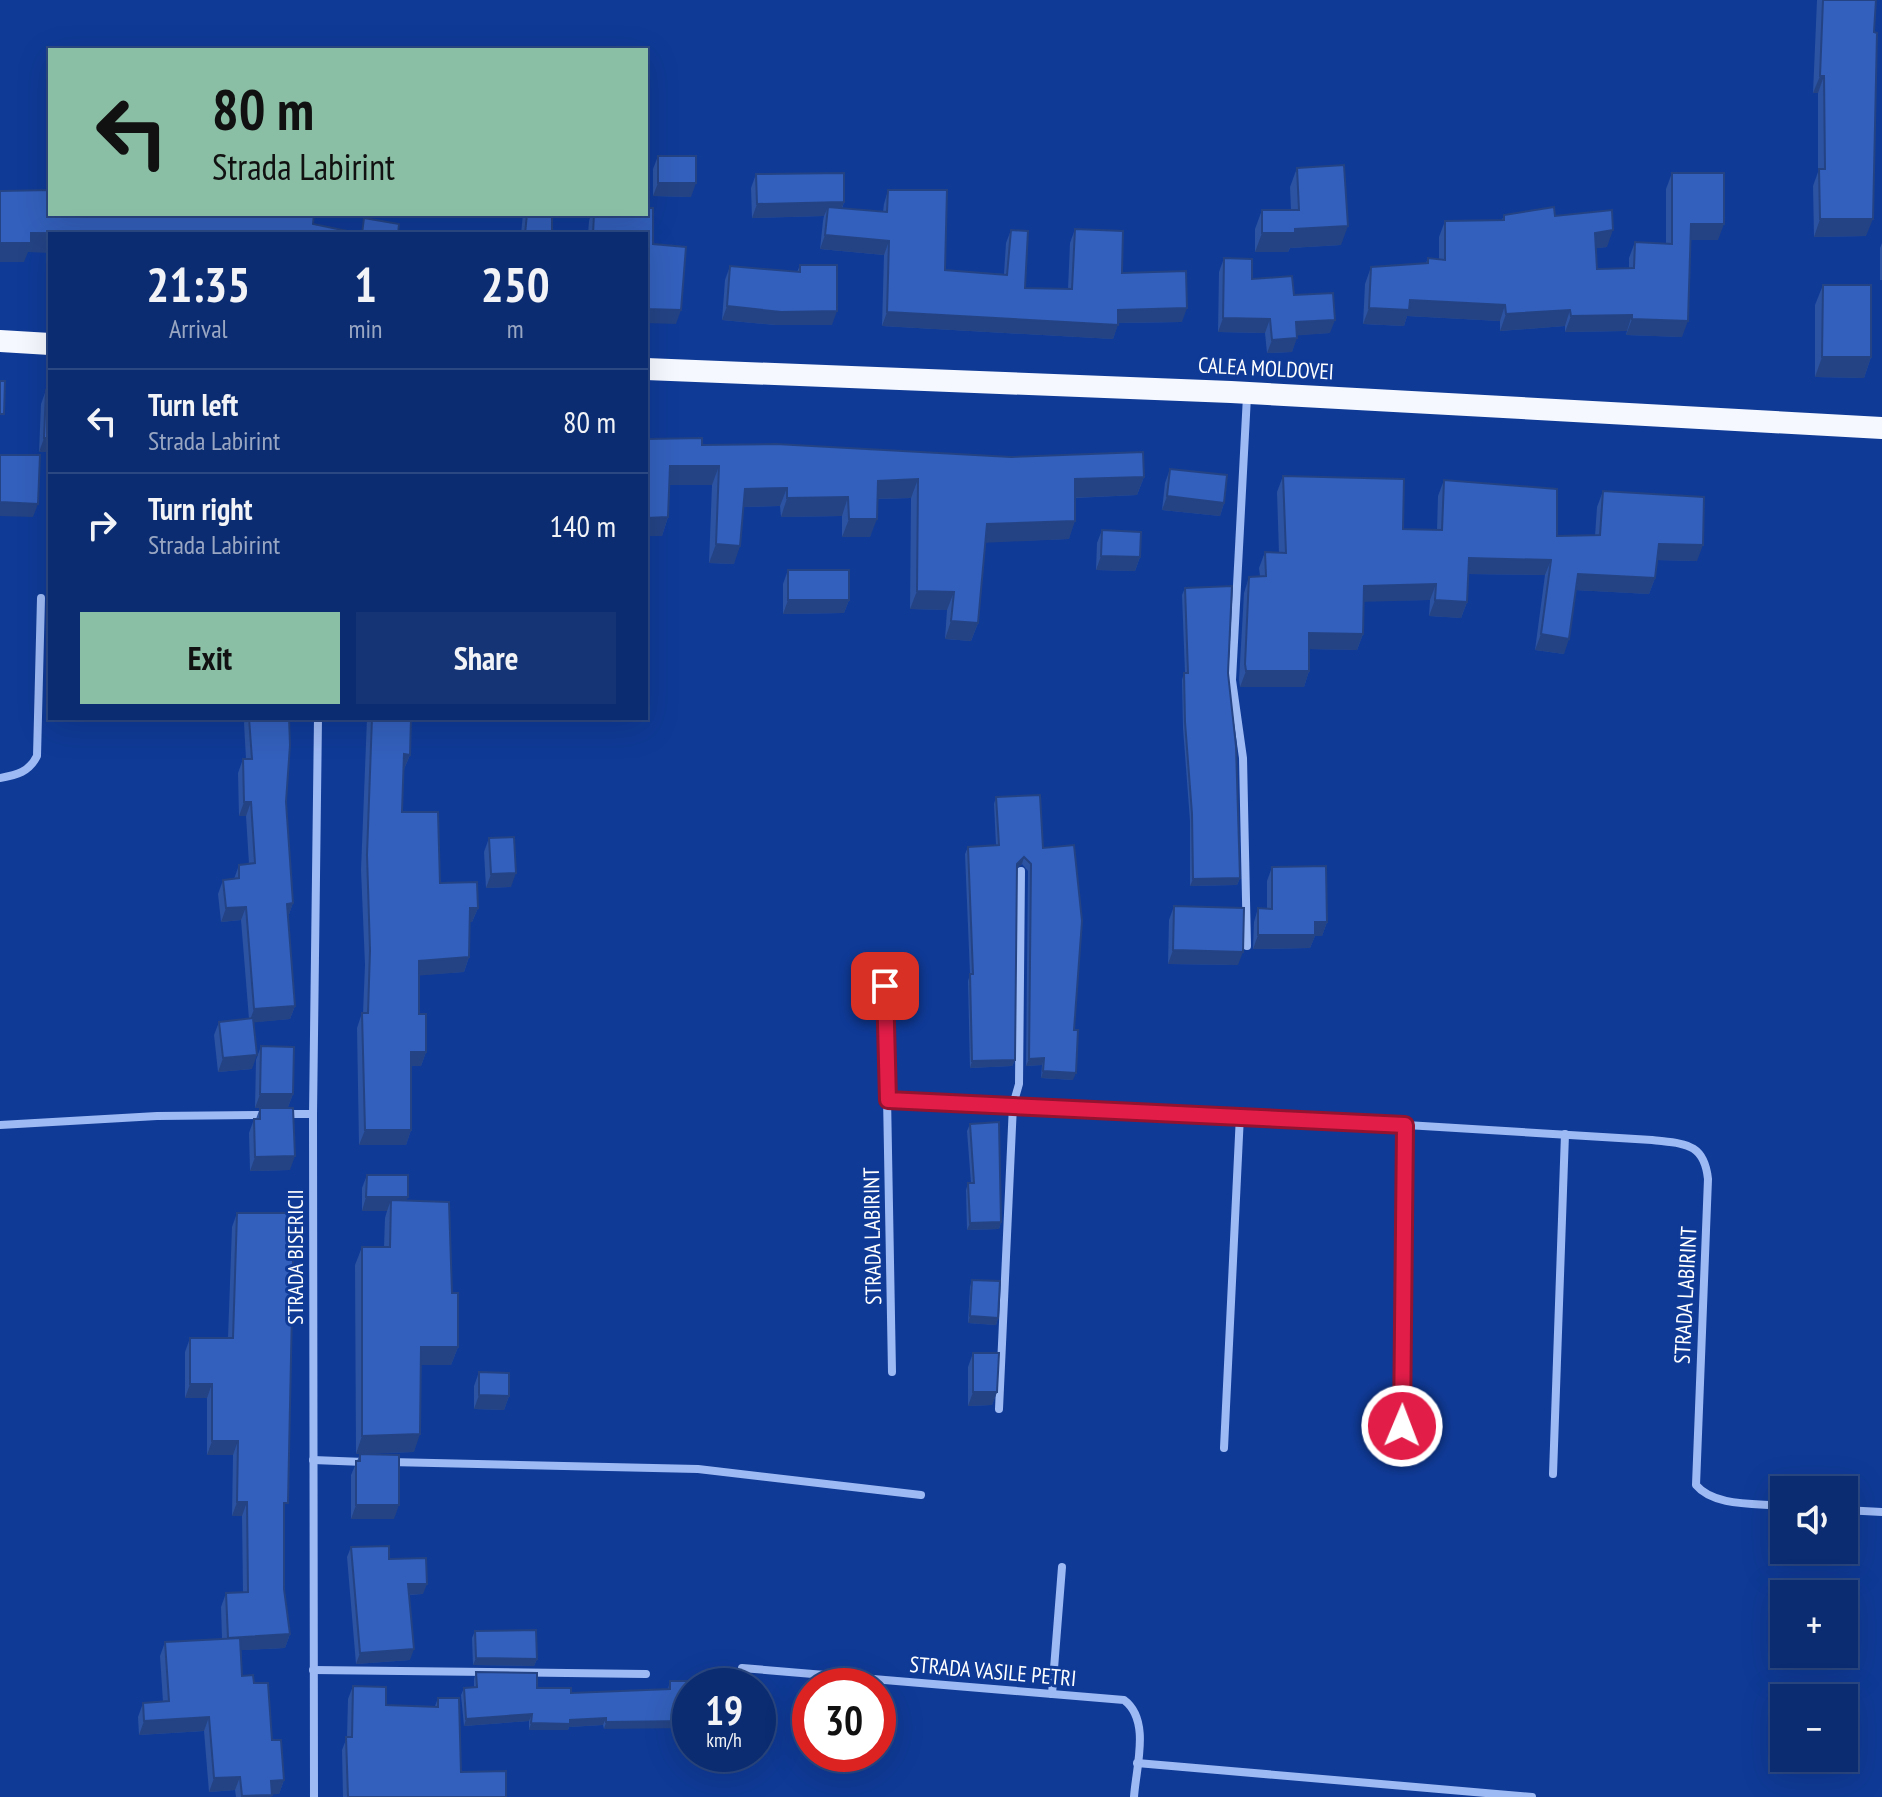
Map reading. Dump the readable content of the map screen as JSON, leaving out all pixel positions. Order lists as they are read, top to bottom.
{
  "streets": {
    "highway": ["CALEA MOLDOVEI"],
    "street": ["STRADA LABIRINT", "STRADA BISERICII", "STRADA VASILE PETRI"]
  },
  "page": {
    "turn": ["80 m", "Strada Labirint"],
    "eta": [
      "21:35",
      "Arrival",
      "1",
      "min",
      "250",
      "m"
    ],
    "list": [
      {
        "name": "Turn left",
        "note": "Strada Labirint",
        "value": "80 m"
      },
      {
        "name": "Turn right",
        "note": "Strada Labirint",
        "value": "140 m"
      }
    ],
    "buttons": ["Exit", "Share"],
    "map_buttons": ["+", "−"],
    "speed": "19 km/h",
    "limit": "30"
  }
}
